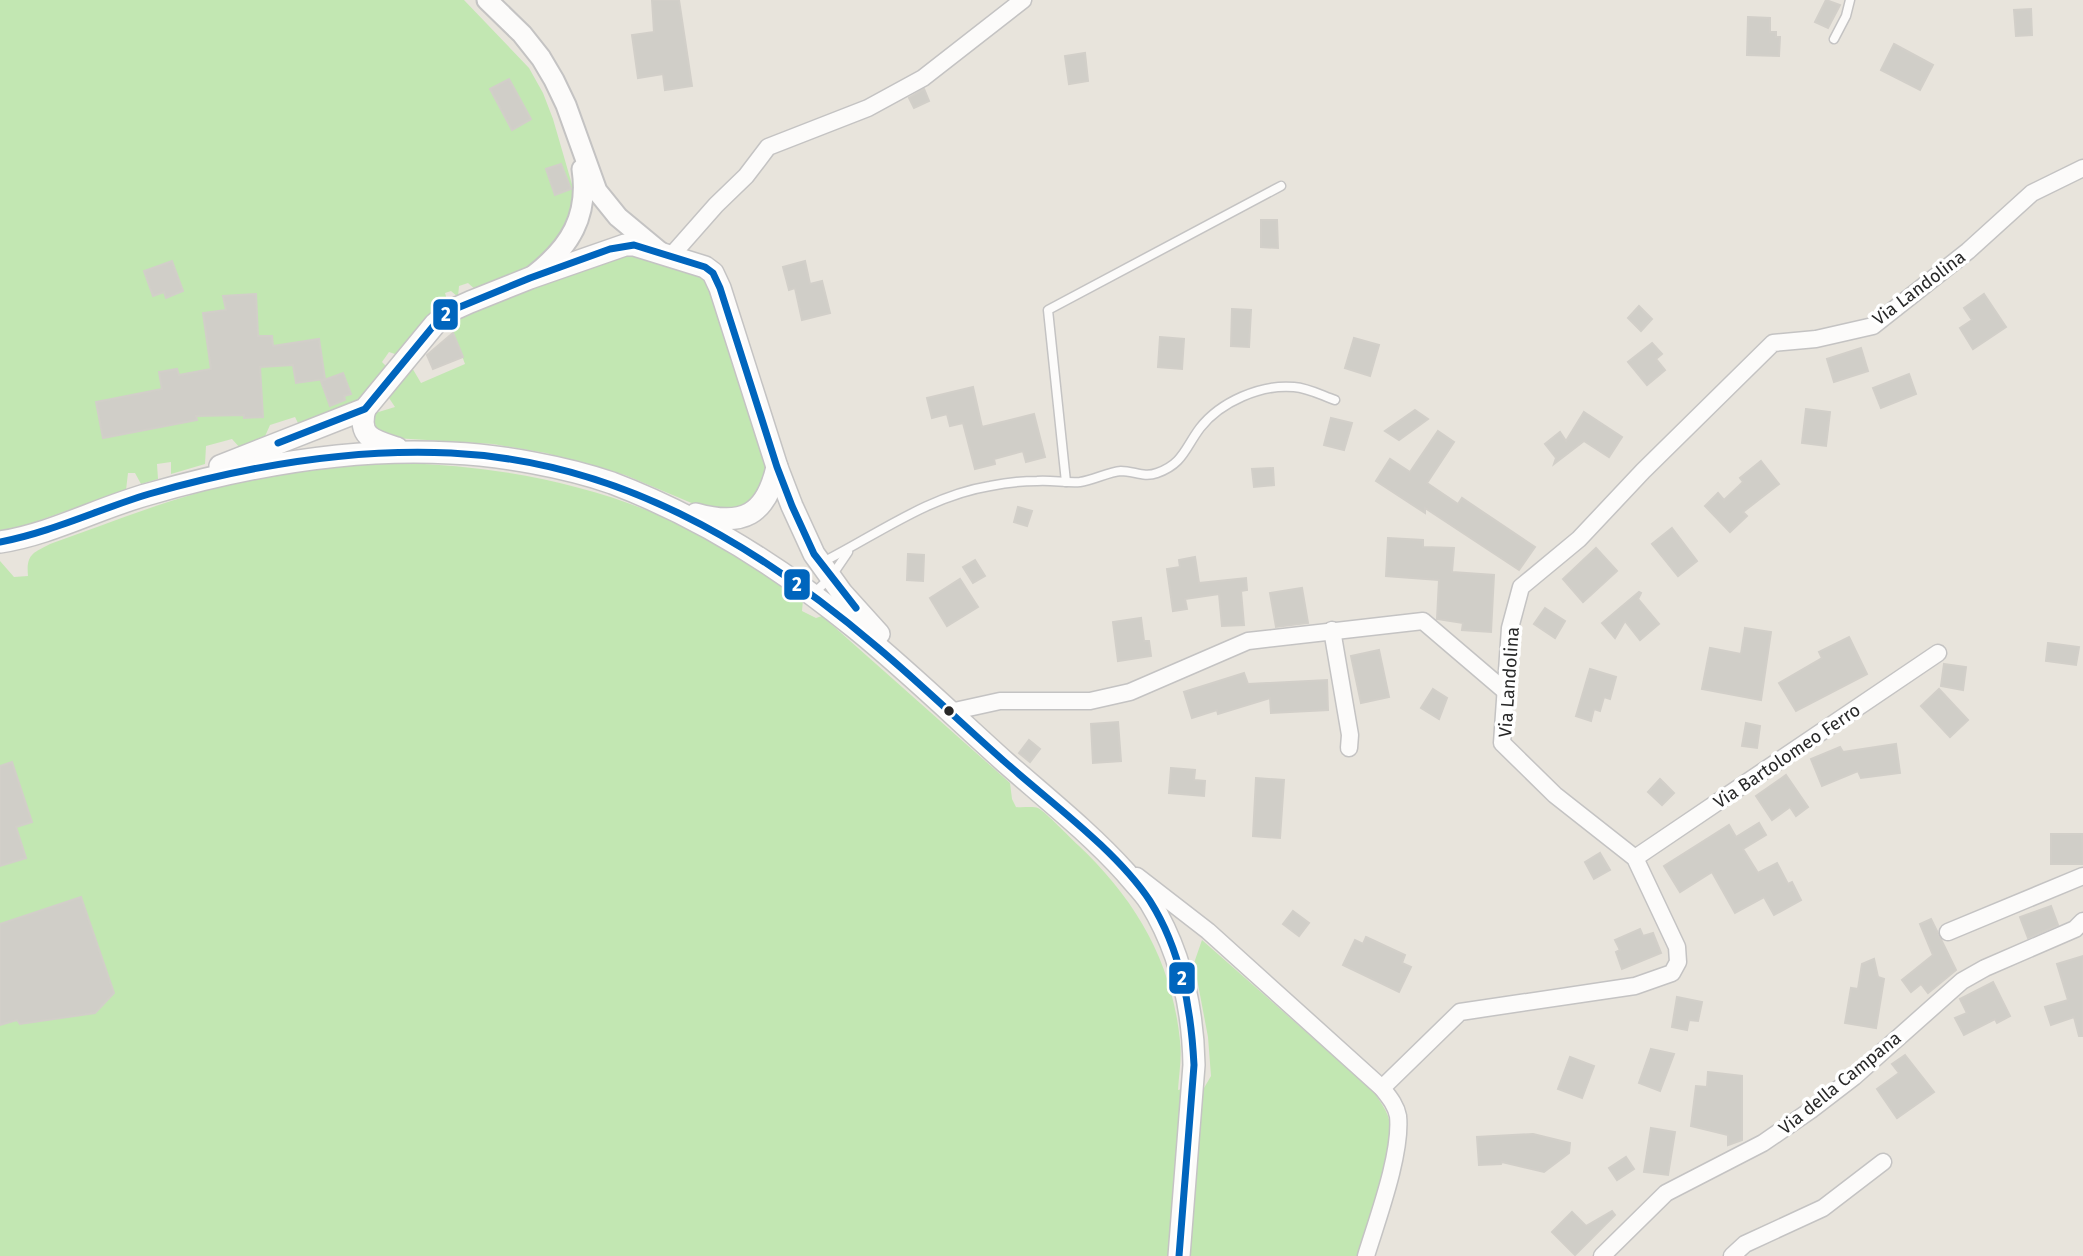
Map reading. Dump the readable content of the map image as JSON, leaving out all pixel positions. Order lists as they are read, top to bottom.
{
  "streets": {
    "street": ["Via Landolina", "Via Bartolomeo Ferro", "Via della Campana"]
  },
  "crossings": [
    ["Via Landolina", "Via Bartolomeo Ferro"]
  ],
  "lines": ["transit line 2"]
}
